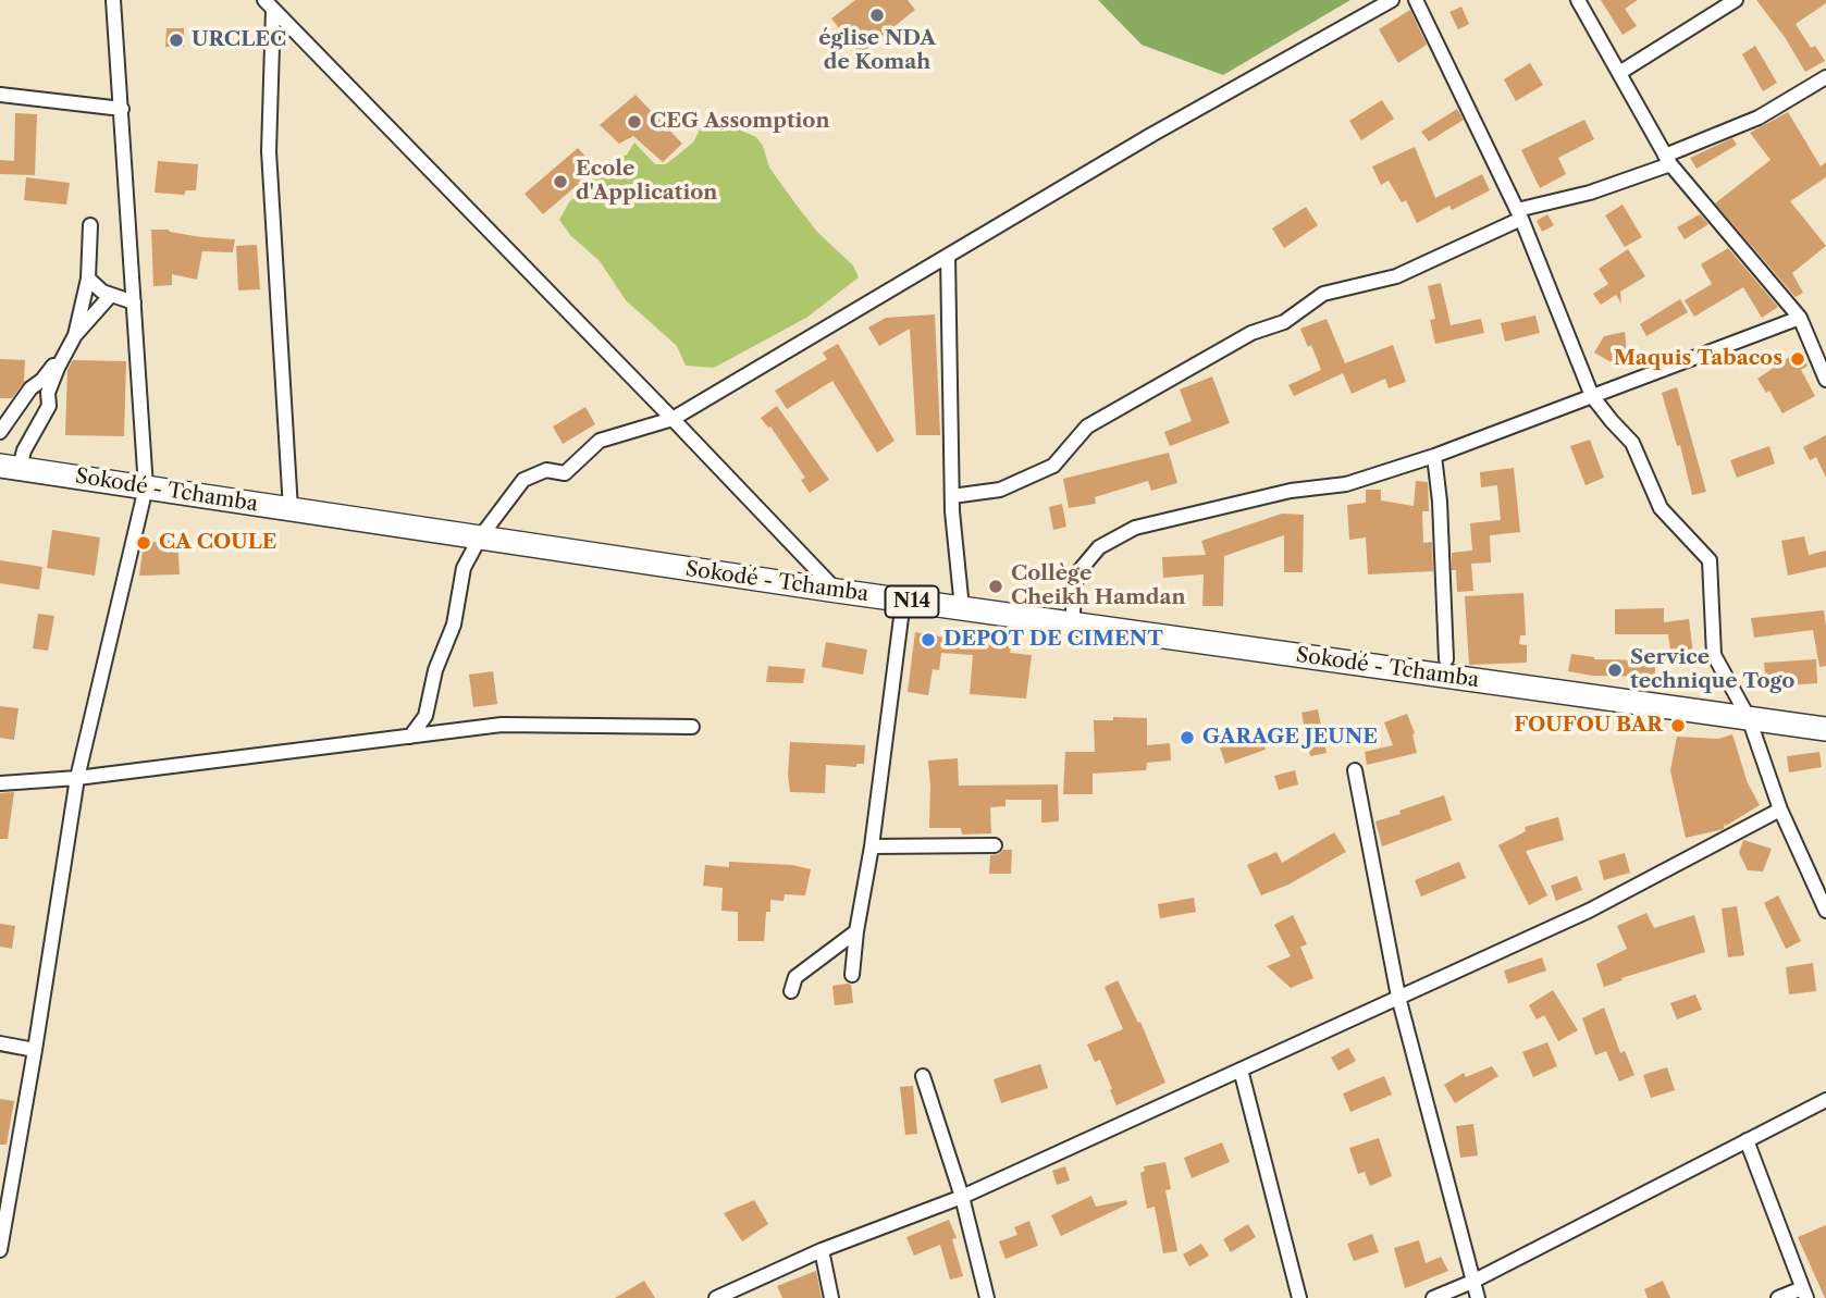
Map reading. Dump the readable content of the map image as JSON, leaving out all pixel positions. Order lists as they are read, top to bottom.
{
  "streets": {
    "main road": ["Sokodé - Tchamba", "N14"]
  },
  "places": [
    "église NDA de Komah",
    "URCLEC",
    "CEG Assomption",
    "Ecole d'Application",
    "Maquis Tabacos",
    "CA COULE",
    "Collège Cheikh Hamdan",
    "DEPOT DE CIMENT",
    "Service technique Togo",
    "FOUFOU BAR",
    "GARAGE JEUNE"
  ]
}
